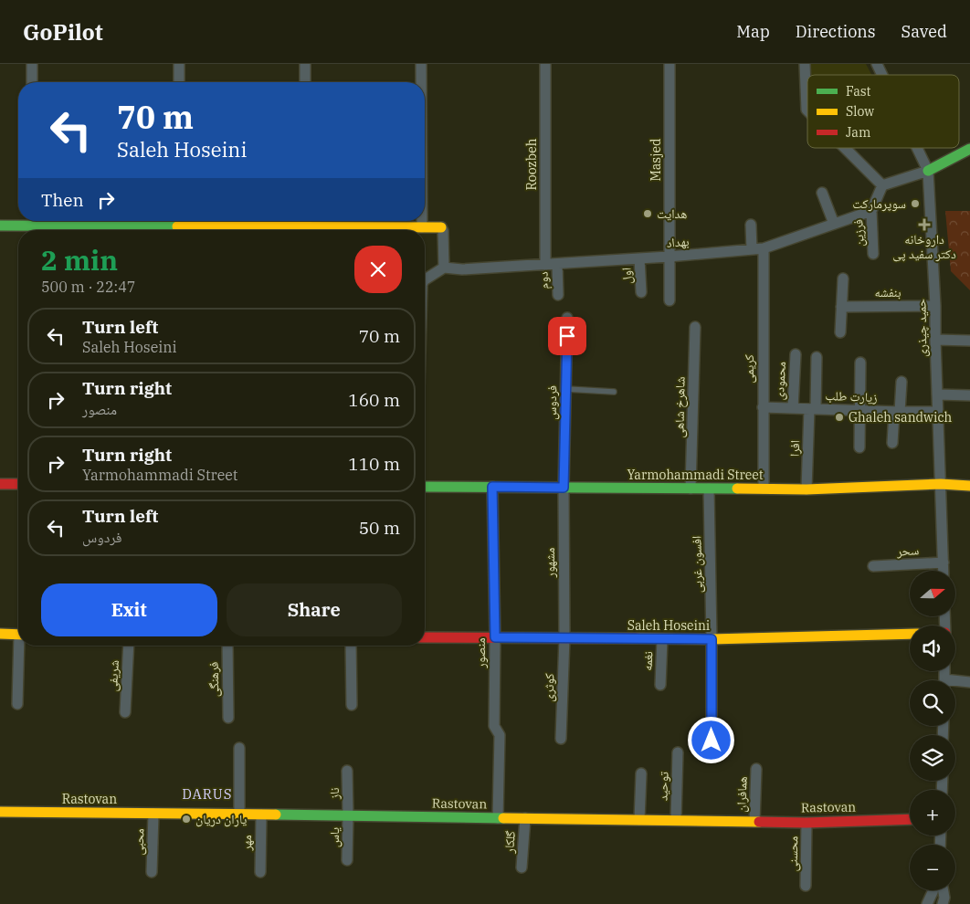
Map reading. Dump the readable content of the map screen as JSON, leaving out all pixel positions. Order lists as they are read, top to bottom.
{
  "streets": {
    "street": [
      "Masjed",
      "Roozbeh",
      "فرزین",
      "بهداد",
      "اول",
      "دوم",
      "بنفشه",
      "حمید چیذری",
      "کریمی",
      "محمودی",
      "زیارت طلب",
      "فردوس",
      "شاهرخ شاهی",
      "افرا",
      "Yarmohammadi Street",
      "سحر",
      "مشهور",
      "افسون غربی",
      "Saleh Hoseini",
      "منصور",
      "نغمه",
      "شریفی",
      "فرهنگی",
      "کوثری",
      "توحید",
      "ناز",
      "همافران",
      "Rastovan",
      "یاس",
      "محبی",
      "گلکار",
      "مهر",
      "محسنی"
    ]
  },
  "crossings": [
    ["Masjed", "بهداد"],
    ["Roozbeh", "بهداد"],
    ["فرزین", "بهداد"],
    ["بهداد", "اول"],
    ["بهداد", "دوم"],
    ["بهداد", "کریمی"],
    ["بنفشه", "حمید چیذری"],
    ["حمید چیذری", "زیارت طلب"],
    ["حمید چیذری", "Yarmohammadi Street"],
    ["حمید چیذری", "سحر"],
    ["کریمی", "زیارت طلب"],
    ["کریمی", "Yarmohammadi Street"],
    ["محمودی", "زیارت طلب"],
    ["زیارت طلب", "افرا"],
    ["فردوس", "Yarmohammadi Street"],
    ["فردوس", "مشهور"],
    ["شاهرخ شاهی", "Yarmohammadi Street"],
    ["افرا", "Yarmohammadi Street"],
    ["Yarmohammadi Street", "مشهور"],
    ["Yarmohammadi Street", "افسون غربی"],
    ["Yarmohammadi Street", "منصور"],
    ["مشهور", "Saleh Hoseini"],
    ["مشهور", "کوثری"],
    ["افسون غربی", "Saleh Hoseini"],
    ["Saleh Hoseini", "منصور"],
    ["Saleh Hoseini", "نغمه"],
    ["Saleh Hoseini", "کوثری"],
    ["منصور", "Rastovan"],
    ["توحید", "Rastovan"],
    ["ناز", "Rastovan"],
    ["ناز", "یاس"],
    ["همافران", "Rastovan"],
    ["Rastovan", "یاس"],
    ["Rastovan", "محبی"],
    ["Rastovan", "گلکار"],
    ["Rastovan", "مهر"],
    ["Rastovan", "محسنی"]
  ],
  "districts": ["DARUS"],
  "places": {
    "other": [
      "سوپرمارکت",
      "هدایت",
      "Ghaleh sandwich",
      "یاران دریان"
    ],
    "health": ["داروخانه دکتر سفید پی"]
  },
  "legend": ["Fast", "Slow", "Jam"],
  "north": "right",
  "page": {
    "header": "GoPilot",
    "nav": ["Map", "Directions", "Saved"],
    "turn": ["70 m", "Saleh Hoseini"],
    "then": "Then",
    "heading": ["2 min", "500 m · 22:47"],
    "list": [
      {
        "name": "Turn left",
        "note": "Saleh Hoseini",
        "value": "70 m"
      },
      {
        "name": "Turn right",
        "note": "منصور",
        "value": "160 m"
      },
      {
        "name": "Turn right",
        "note": "Yarmohammadi Street",
        "value": "110 m"
      },
      {
        "name": "Turn left",
        "note": "فردوس",
        "value": "50 m"
      }
    ],
    "map_buttons": ["+", "−"],
    "buttons": ["Exit", "Share"]
  }
}
